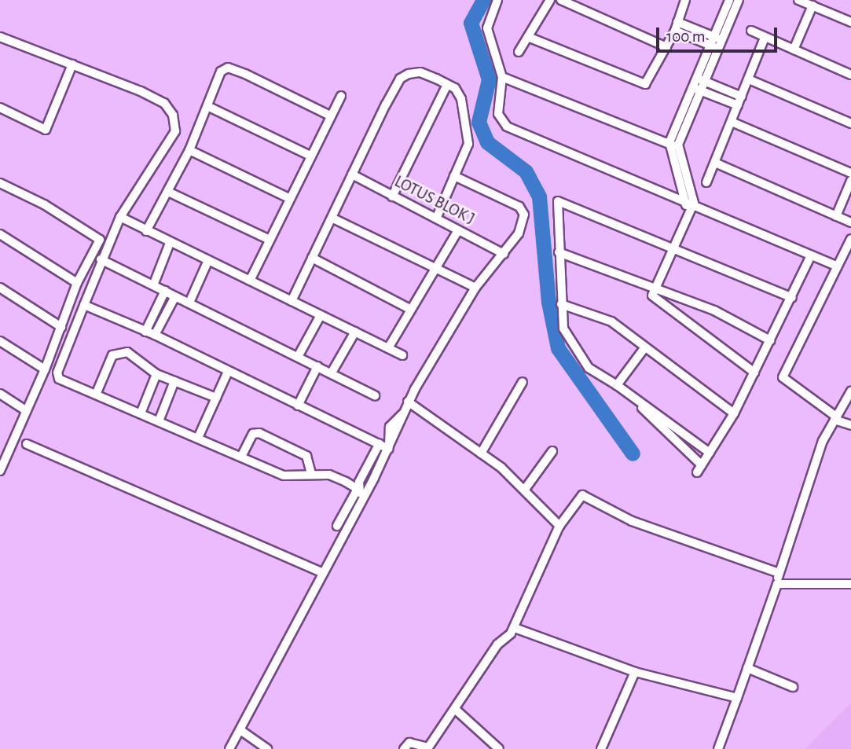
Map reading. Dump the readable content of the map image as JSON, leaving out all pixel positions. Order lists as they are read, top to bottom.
{
  "streets": {
    "street": ["LOTUS BLOK J"]
  },
  "scale_bar": "100 m"
}
